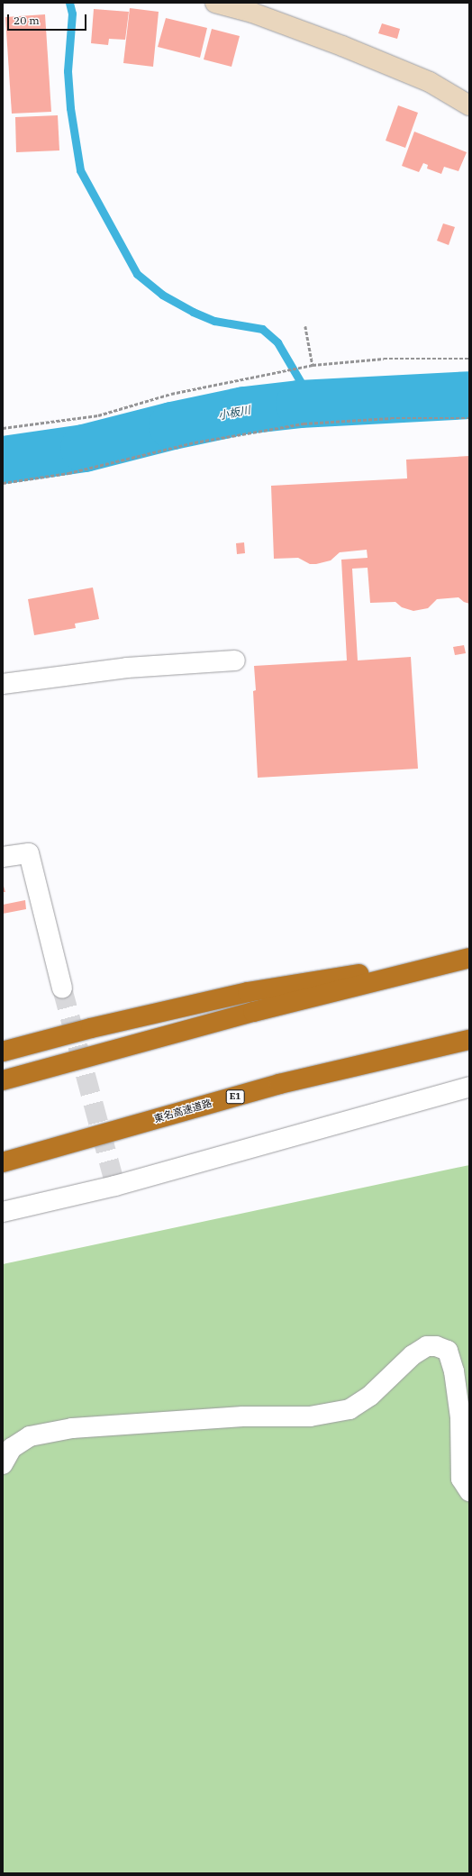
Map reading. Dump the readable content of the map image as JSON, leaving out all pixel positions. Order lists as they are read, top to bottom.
{
  "streets": {
    "highway": ["E1", "東名高速道路"]
  },
  "water": ["小板川"],
  "scale_bar": "20 m"
}
